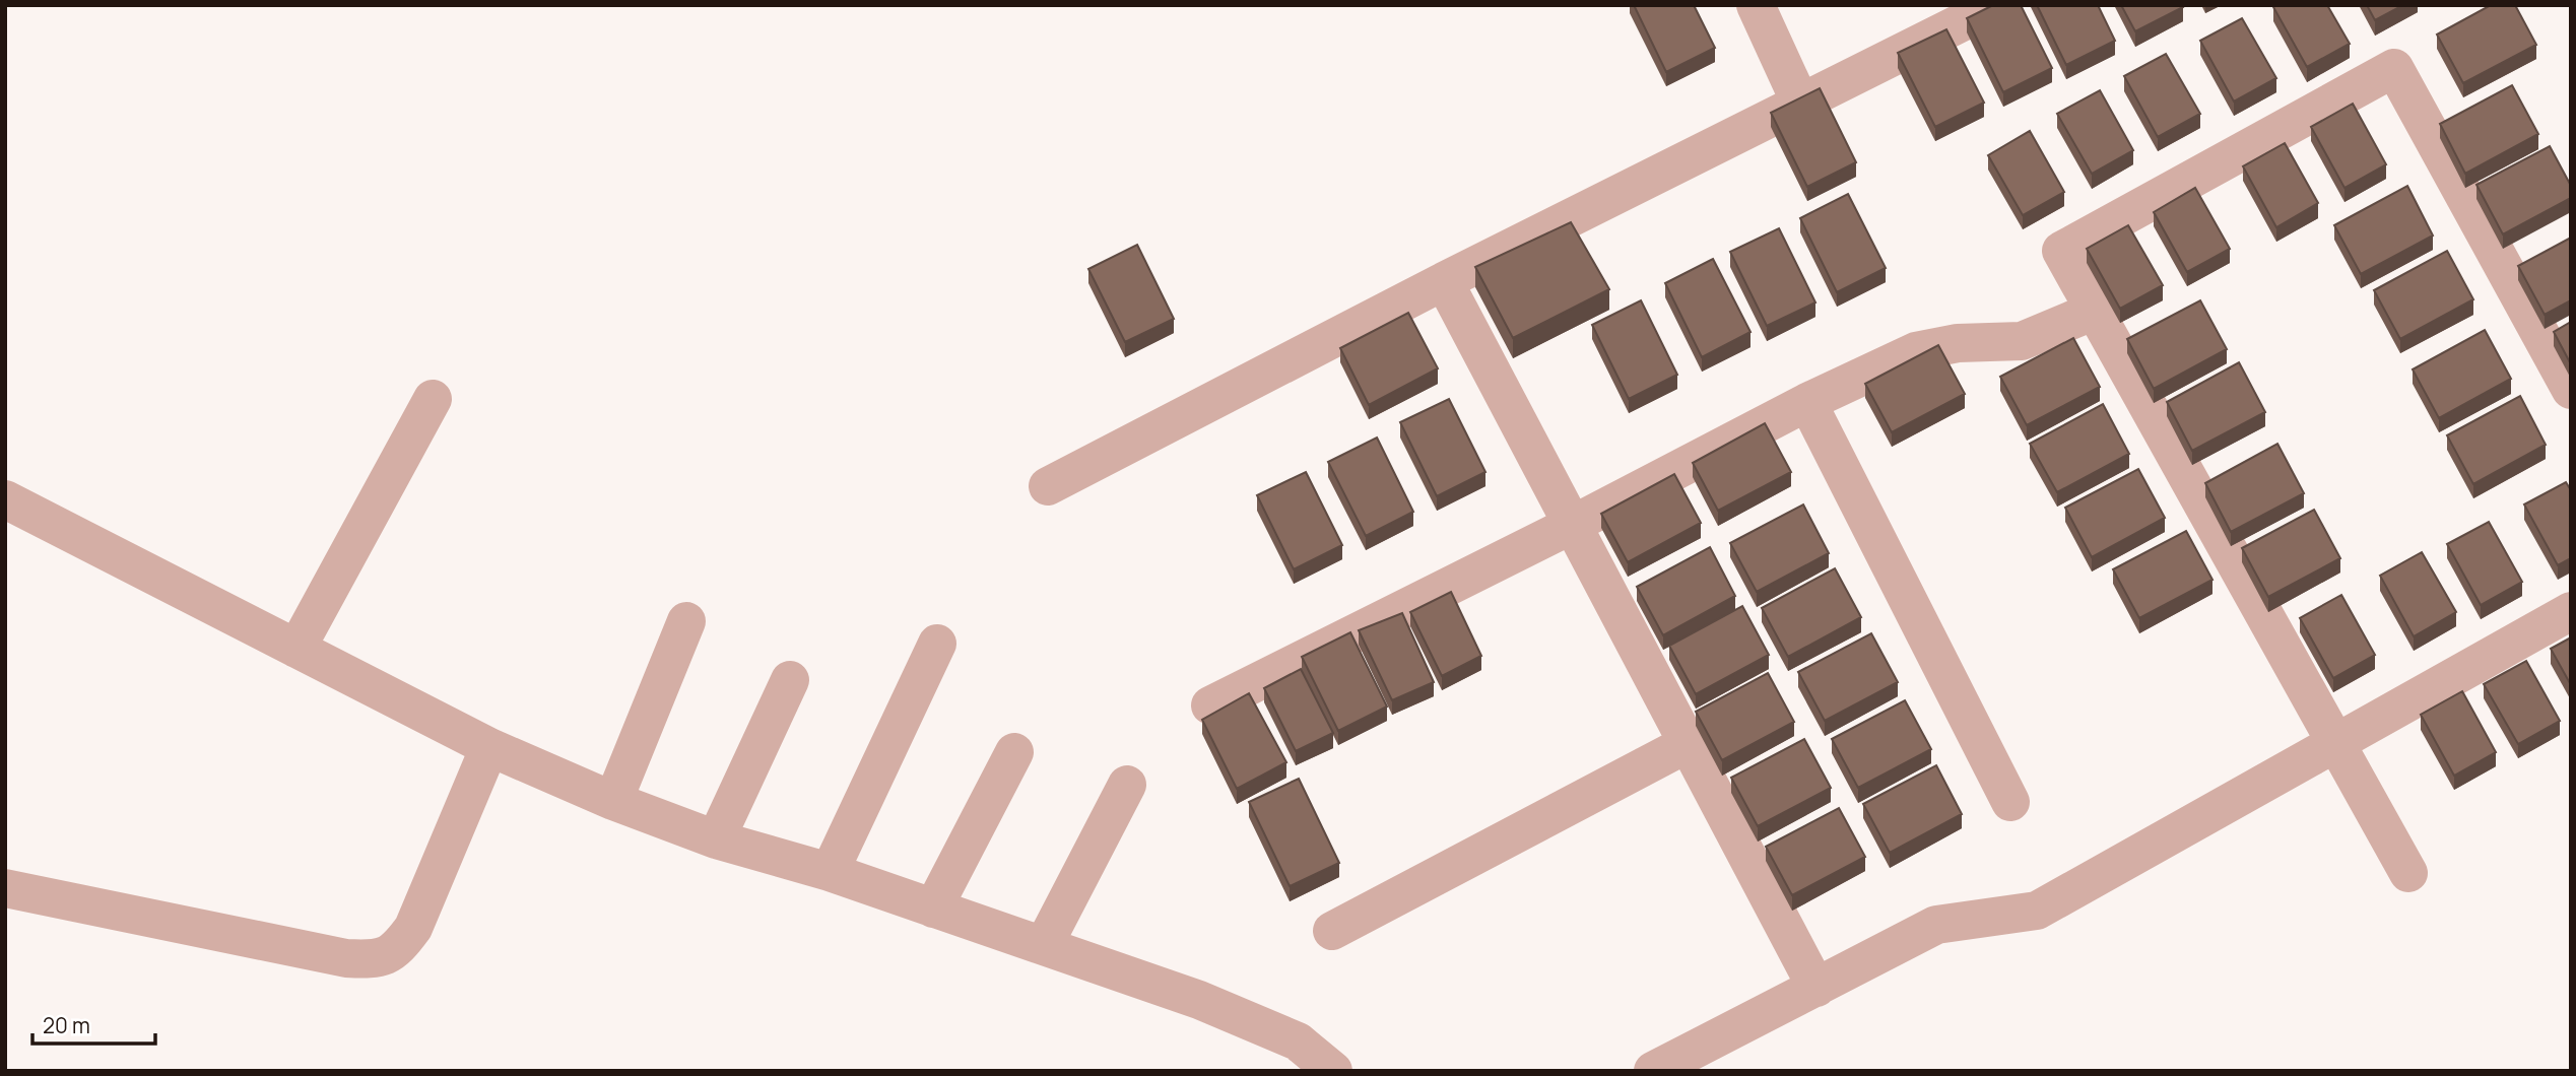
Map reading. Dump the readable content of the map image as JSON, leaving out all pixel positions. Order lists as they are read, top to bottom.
{
  "scale_bar": "20 m"
}
